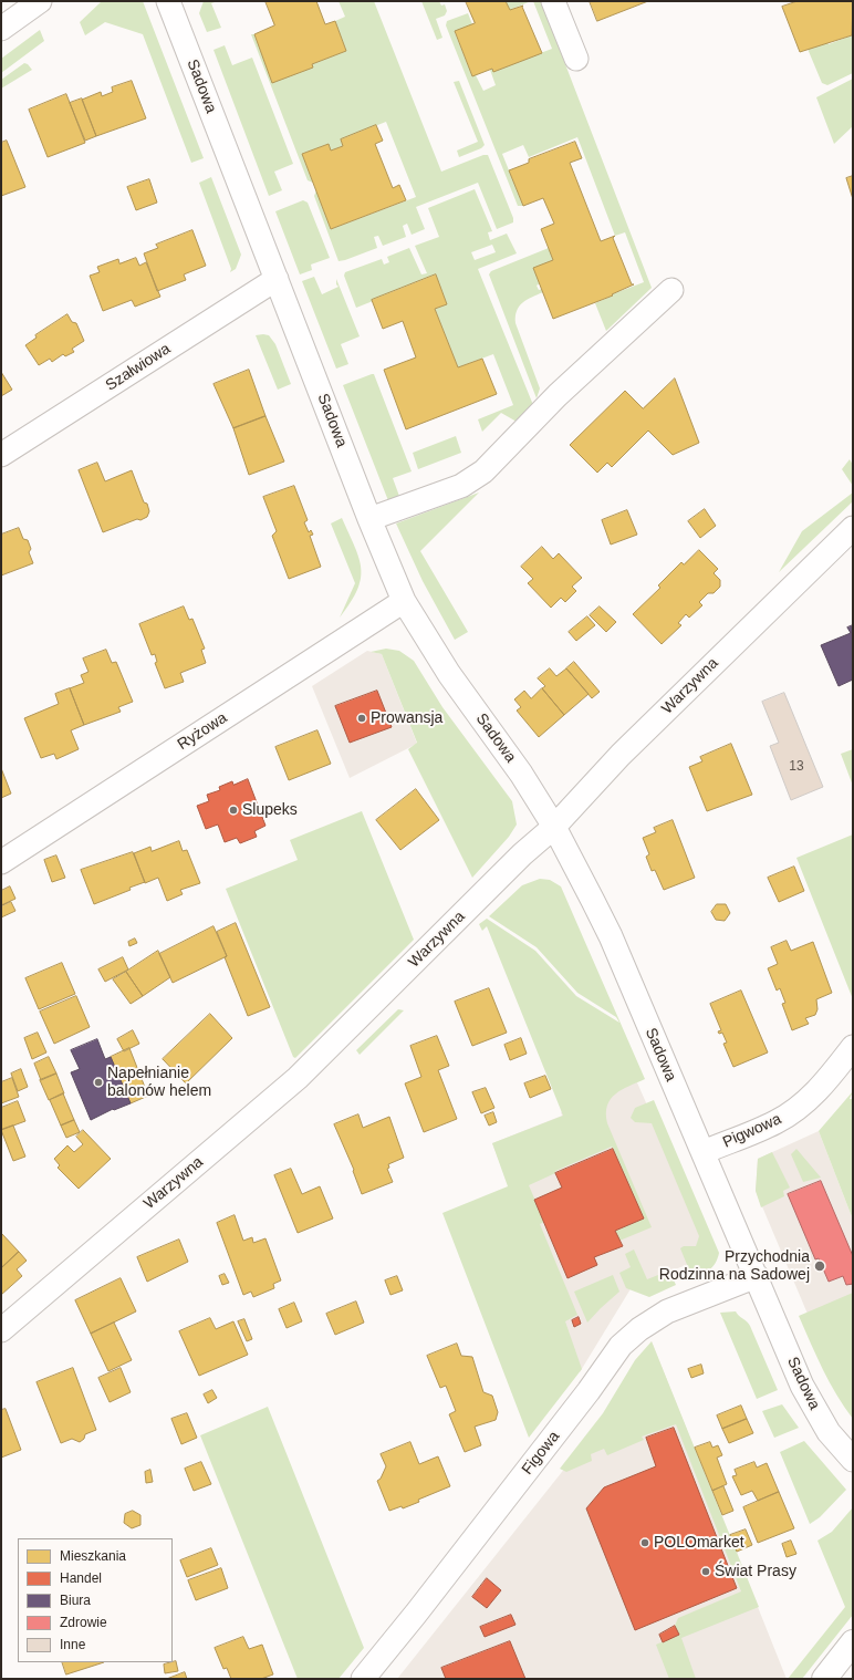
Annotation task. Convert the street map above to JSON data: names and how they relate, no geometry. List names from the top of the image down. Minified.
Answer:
{"streets":{"street":["Sadowa","Szałwiowa","Warzywna","Ryżowa","Pigwowa","Figowa"]},"crossings":[["Sadowa","Szałwiowa"],["Sadowa","Warzywna"],["Sadowa","Ryżowa"],["Sadowa","Pigwowa"],["Sadowa","Figowa"]],"places":["Prowansja","Slupeks","Napełnianie balonów helem","Przychodnia Rodzinna na Sadowej","POLOmarket","Świat Prasy"],"house_numbers":["13"],"legend":["Mieszkania","Handel","Biura","Zdrowie","Inne"]}
